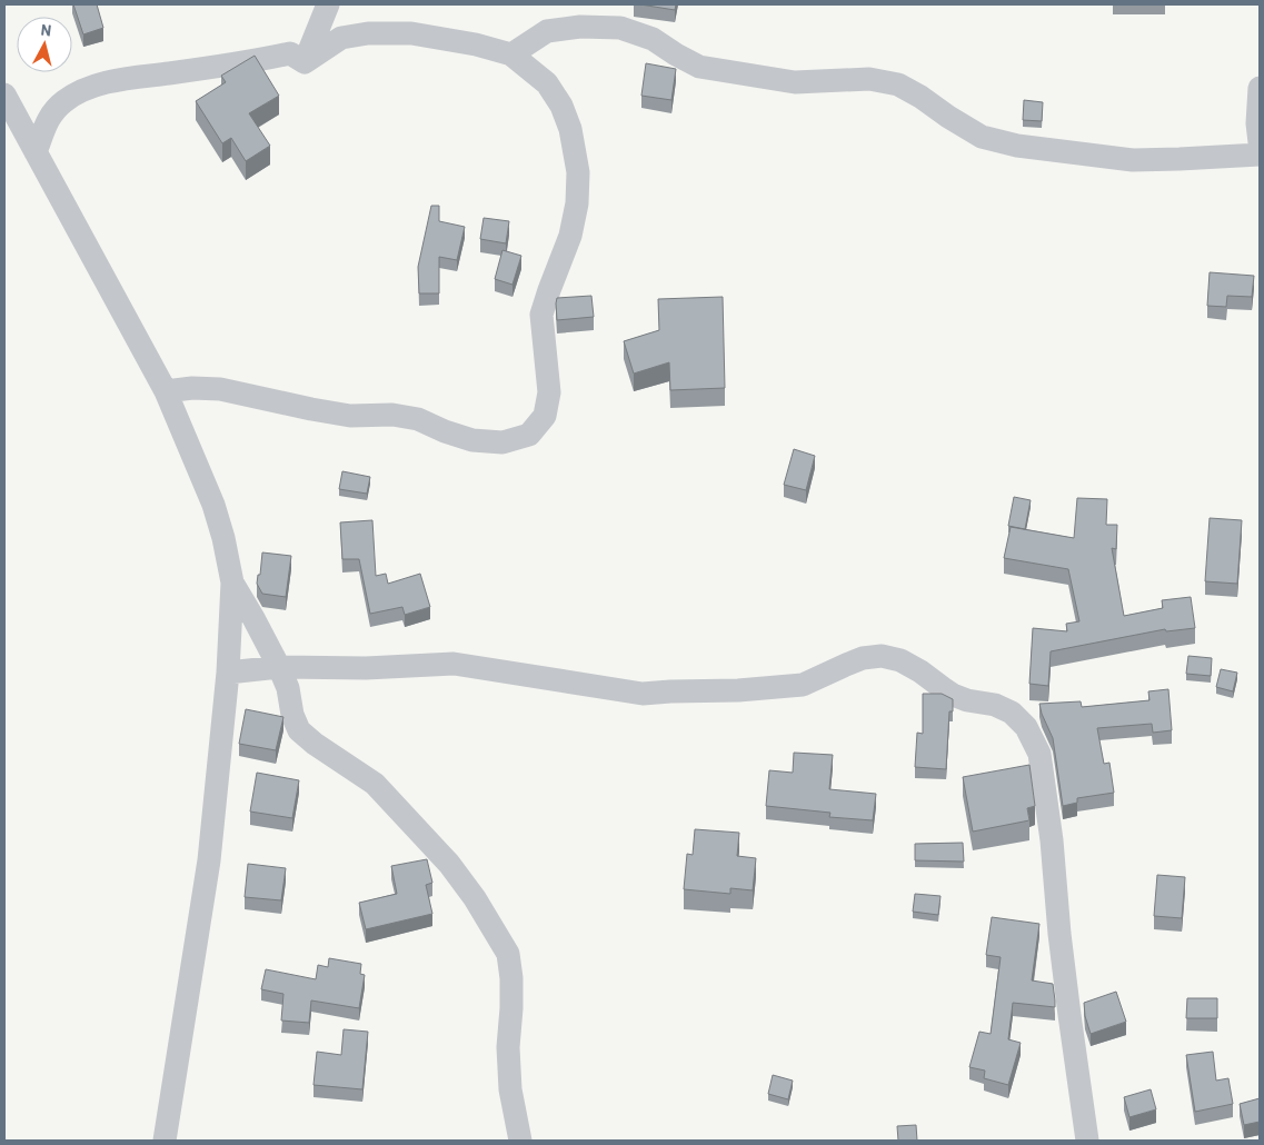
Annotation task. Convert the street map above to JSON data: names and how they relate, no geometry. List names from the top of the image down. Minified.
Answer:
{"north":"top"}
